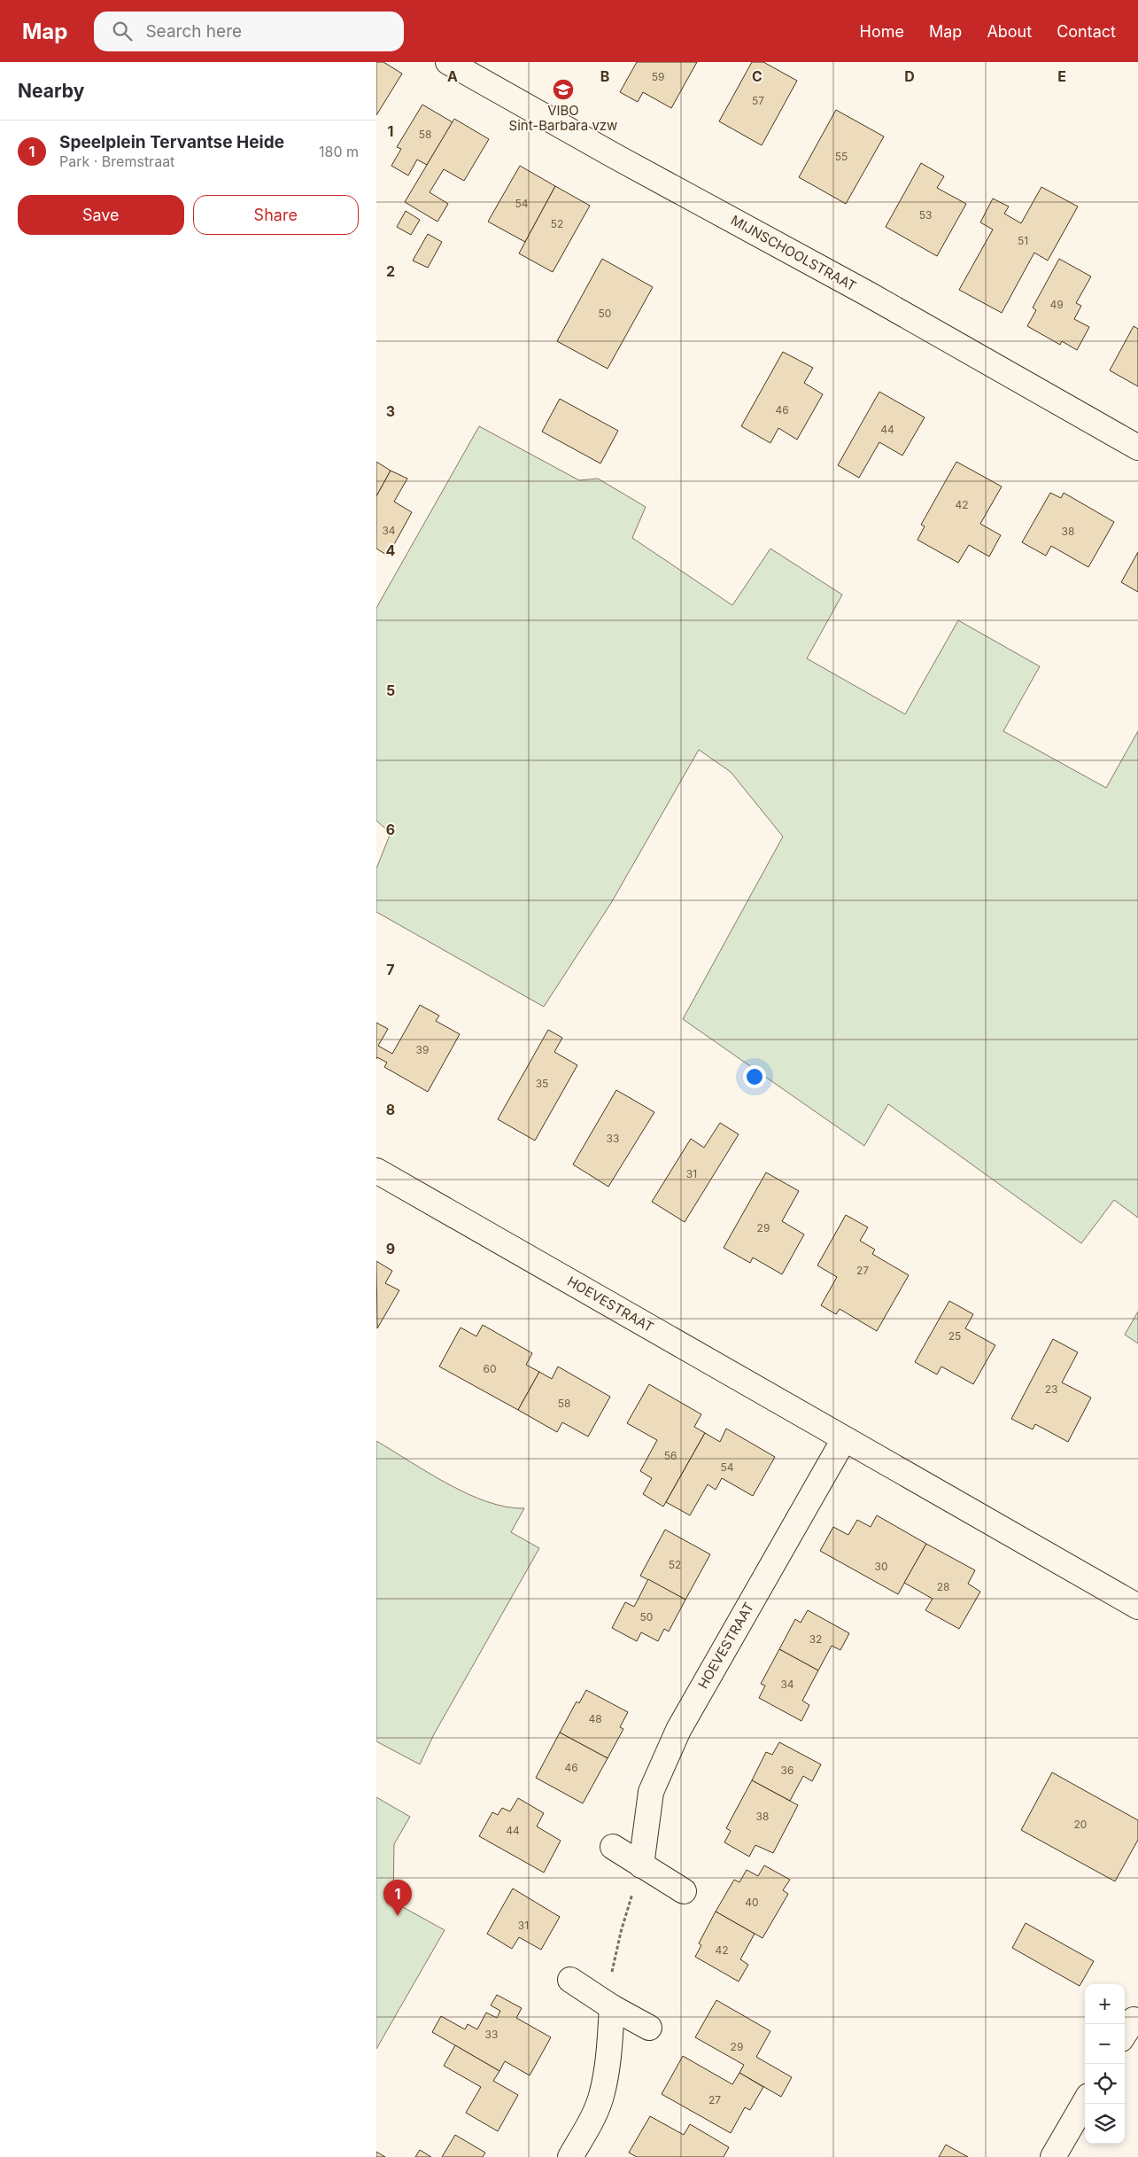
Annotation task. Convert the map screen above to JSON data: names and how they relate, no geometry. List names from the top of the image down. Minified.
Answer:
{"streets":{"street":["MIJNSCHOOLSTRAAT","HOEVESTRAAT"]},"places":{"school or university":["VIBO Sint-Barbara vzw"]},"house_numbers":["59","57","58","55","54","53","52","51","49","50","46","44","42","34","38","39","35","33","31","29","27","25","60","23","58","56","54","52","30","28","50","32","34","48","46","36","38","20","44","40","31","42","33","29","27"],"page":{"header":"Map","search":"Search here","nav":["Home","Map","About","Contact"],"heading":"Nearby","list":[{"mark":"1","name":"Speelplein Tervantse Heide","note":"Park · Bremstraat","value":"180 m"}],"buttons":["Save","Share"],"pins":"1","map_buttons":["+","−"]},"grid":{"columns":["A","B","C","D","E"],"rows":["1","2","3","4","5","6","7","8","9"]}}
